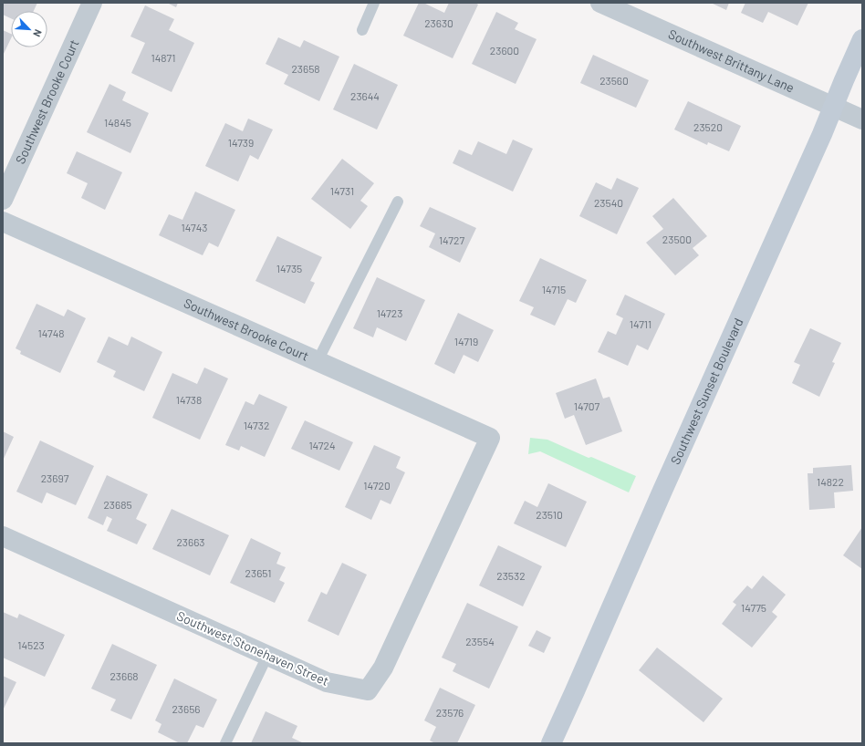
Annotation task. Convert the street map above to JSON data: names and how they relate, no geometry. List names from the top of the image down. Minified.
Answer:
{"streets":{"main road":["Southwest Sunset Boulevard"],"street":["Southwest Brittany Lane","Southwest Brooke Court","Southwest Stonehaven Street"]},"crossings":[["Southwest Brittany Lane","Southwest Sunset Boulevard"],["Southwest Brooke Court","Southwest Stonehaven Street"]],"house_numbers":["23630","23600","14871","23658","23560","23644","14845","23520","14739","14731","23540","14743","23500","14727","14735","14715","14723","14711","14748","14719","14738","14707","14732","14724","23697","14822","14720","23685","23510","23663","23651","23532","14775","23554","14523","23668","23656","23576"],"north":"bottom right"}
